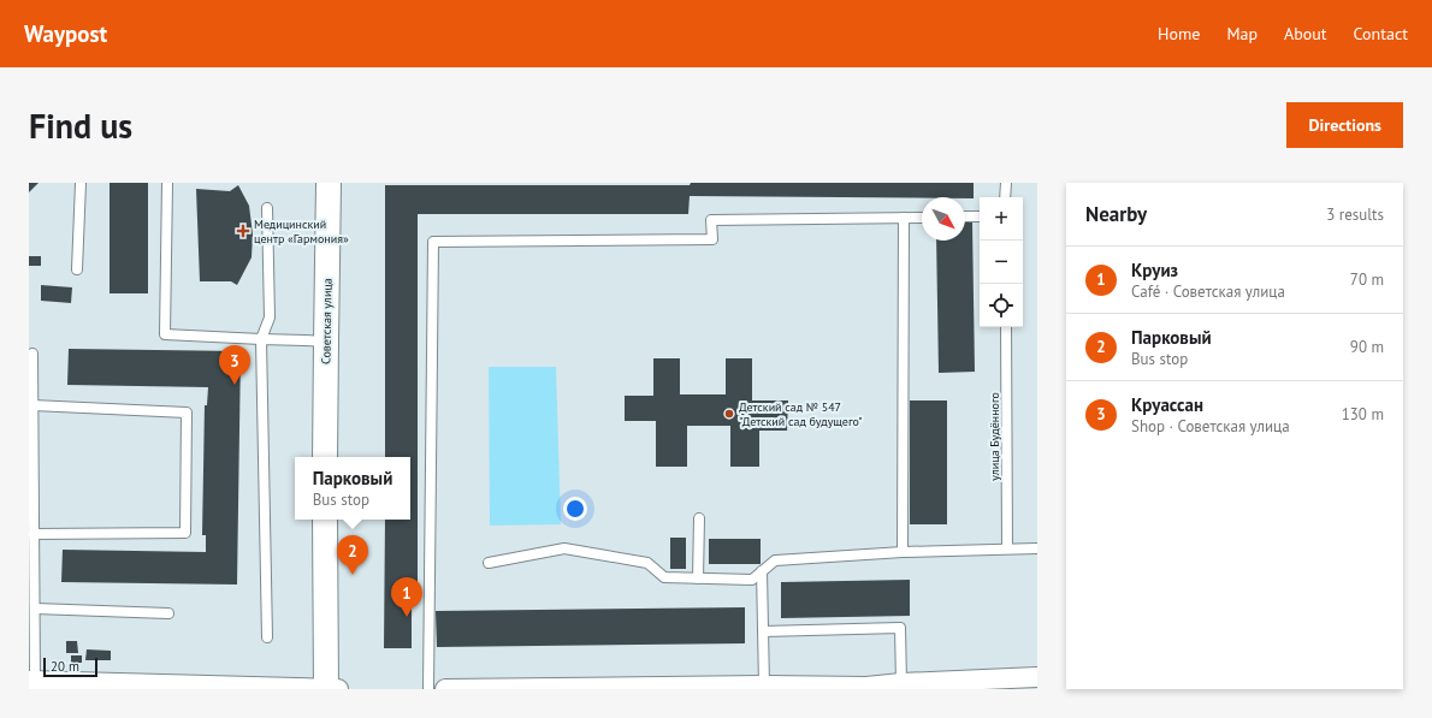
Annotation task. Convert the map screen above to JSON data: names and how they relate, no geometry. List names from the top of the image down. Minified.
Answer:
{"streets":{"street":["Советская улица"],"lane":["улица Будённого"]},"places":{"health":["Медицинский центр «Гармония»"],"other":["Детский сад № 547 \"Детский сад будущего\""]},"scale_bar":"20 m","north":"bottom right","page":{"header":"Waypost","nav":["Home","Map","About","Contact"],"buttons":"Directions","title":"Find us","heading":["Nearby","3 results"],"map_buttons":["+","−"],"list":[{"mark":"1","name":"Круиз","note":"Café · Советская улица","value":"70 m"},{"mark":"2","name":"Парковый","note":"Bus stop","value":"90 m"},{"mark":"3","name":"Круассан","note":"Shop · Советская улица","value":"130 m"}],"pins":["3","2","1"],"popup":["Парковый","Bus stop"],"scale":"20 m"}}
